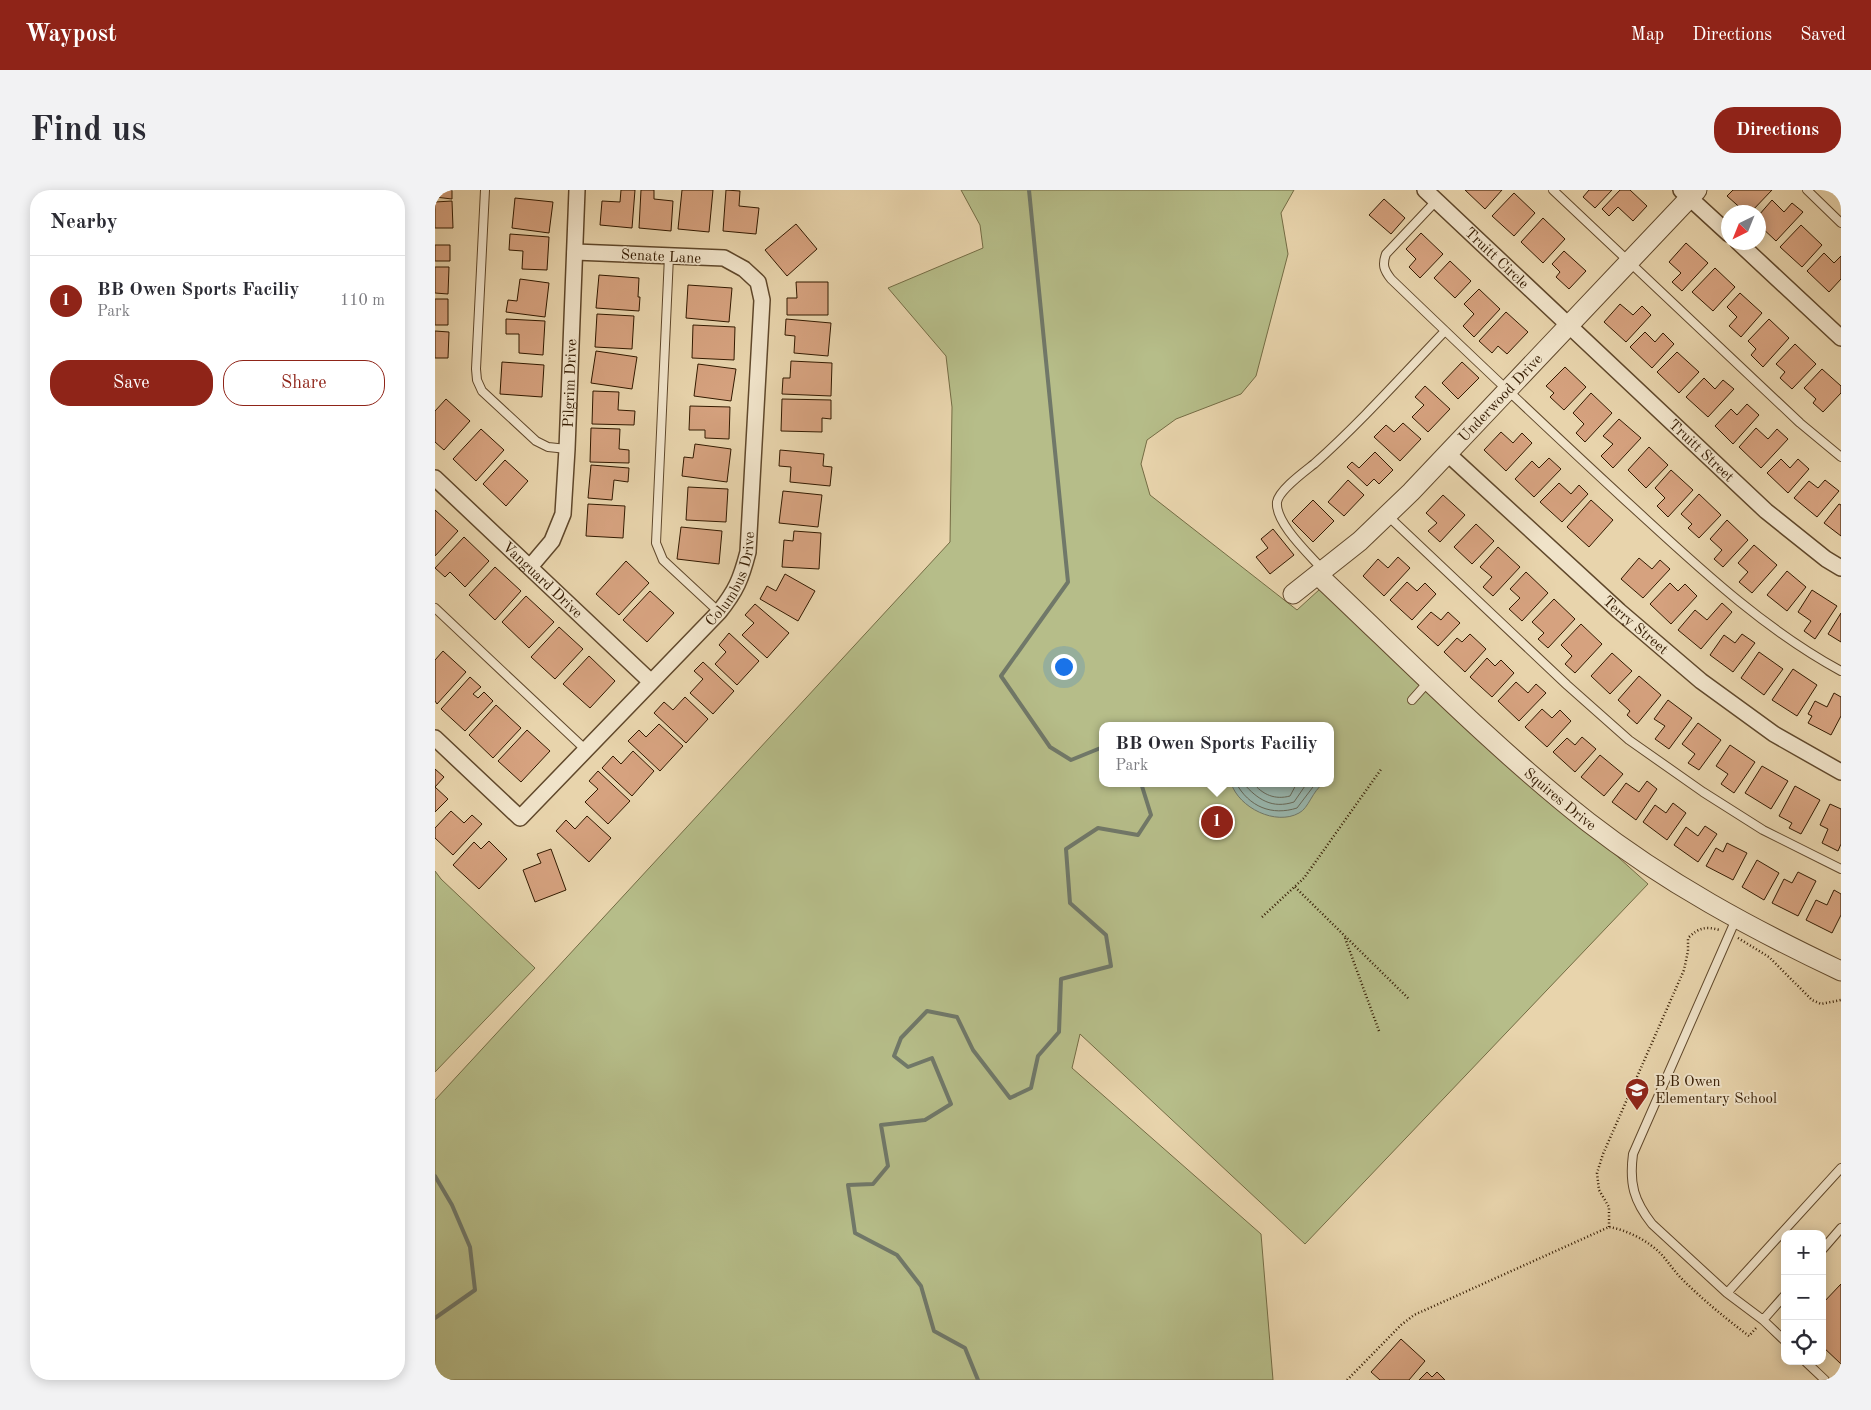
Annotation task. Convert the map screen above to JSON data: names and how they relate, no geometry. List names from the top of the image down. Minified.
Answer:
{"streets":{"street":["Senate Lane","Truitt Circle","Pilgrim Drive","Underwood Drive","Truitt Street","Columbus Drive","Vanguard Drive","Terry Street","Squires Drive"]},"crossings":[["Senate Lane","Pilgrim Drive"],["Senate Lane","Columbus Drive"],["Truitt Circle","Underwood Drive"],["Truitt Circle","Truitt Street"],["Pilgrim Drive","Vanguard Drive"],["Underwood Drive","Truitt Street"],["Underwood Drive","Terry Street"],["Underwood Drive","Squires Drive"],["Columbus Drive","Vanguard Drive"]],"places":{"school or university":["B B Owen Elementary School"]},"north":"bottom left","page":{"header":"Waypost","nav":["Map","Directions","Saved"],"buttons":["Directions",["Save","Share"]],"title":"Find us","heading":"Nearby","list":[{"mark":"1","name":"BB Owen Sports Faciliy","note":"Park","value":"110 m"}],"popup":["BB Owen Sports Faciliy","Park"],"pins":"1","map_buttons":["+","−"]}}
